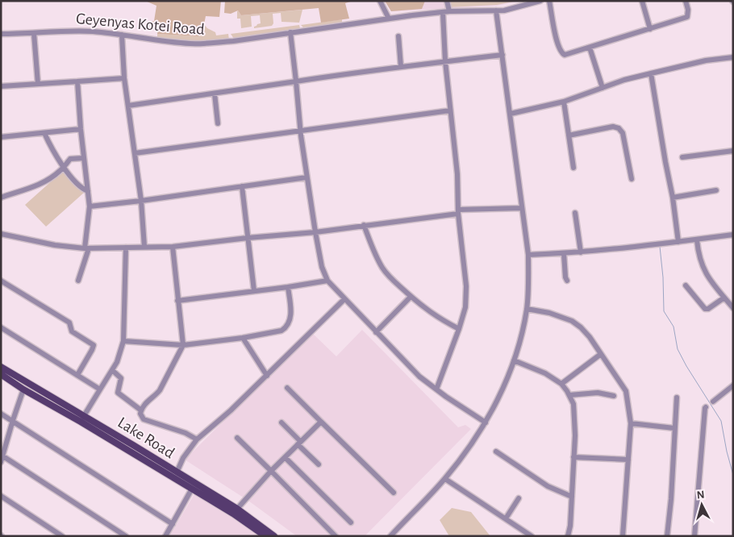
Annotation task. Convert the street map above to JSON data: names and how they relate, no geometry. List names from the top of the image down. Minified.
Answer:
{"streets":{"main road":["Lake Road"],"street":["Geyenyas Kotei Road"]},"north":"top"}
